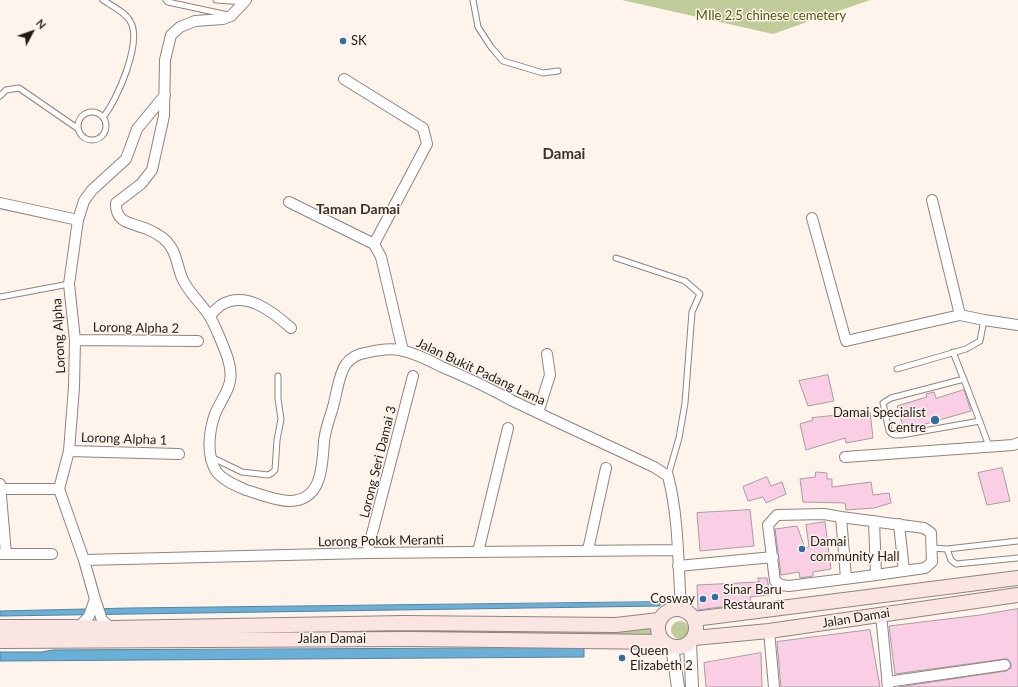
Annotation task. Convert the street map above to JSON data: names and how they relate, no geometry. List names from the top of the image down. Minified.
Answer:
{"streets":{"main road":["Jalan Damai"],"street":["Lorong Alpha 2","Lorong Alpha","Jalan Bukit Padang Lama","Lorong Alpha 1","Lorong Seri Damai 3","Lorong Pokok Meranti"]},"crossings":[["Lorong Alpha 2","Lorong Alpha"],["Lorong Alpha","Jalan Bukit Padang Lama"],["Lorong Alpha","Lorong Alpha 1"],["Lorong Seri Damai 3","Lorong Pokok Meranti"]],"districts":["Damai","Taman Damai"],"parks":["MIle 2.5 chinese cemetery"],"places":["SK","Damai Specialist Centre","Damai community Hall","Sinar Baru Restaurant","Cosway","Queen Elizabeth 2"],"north":"top right"}
